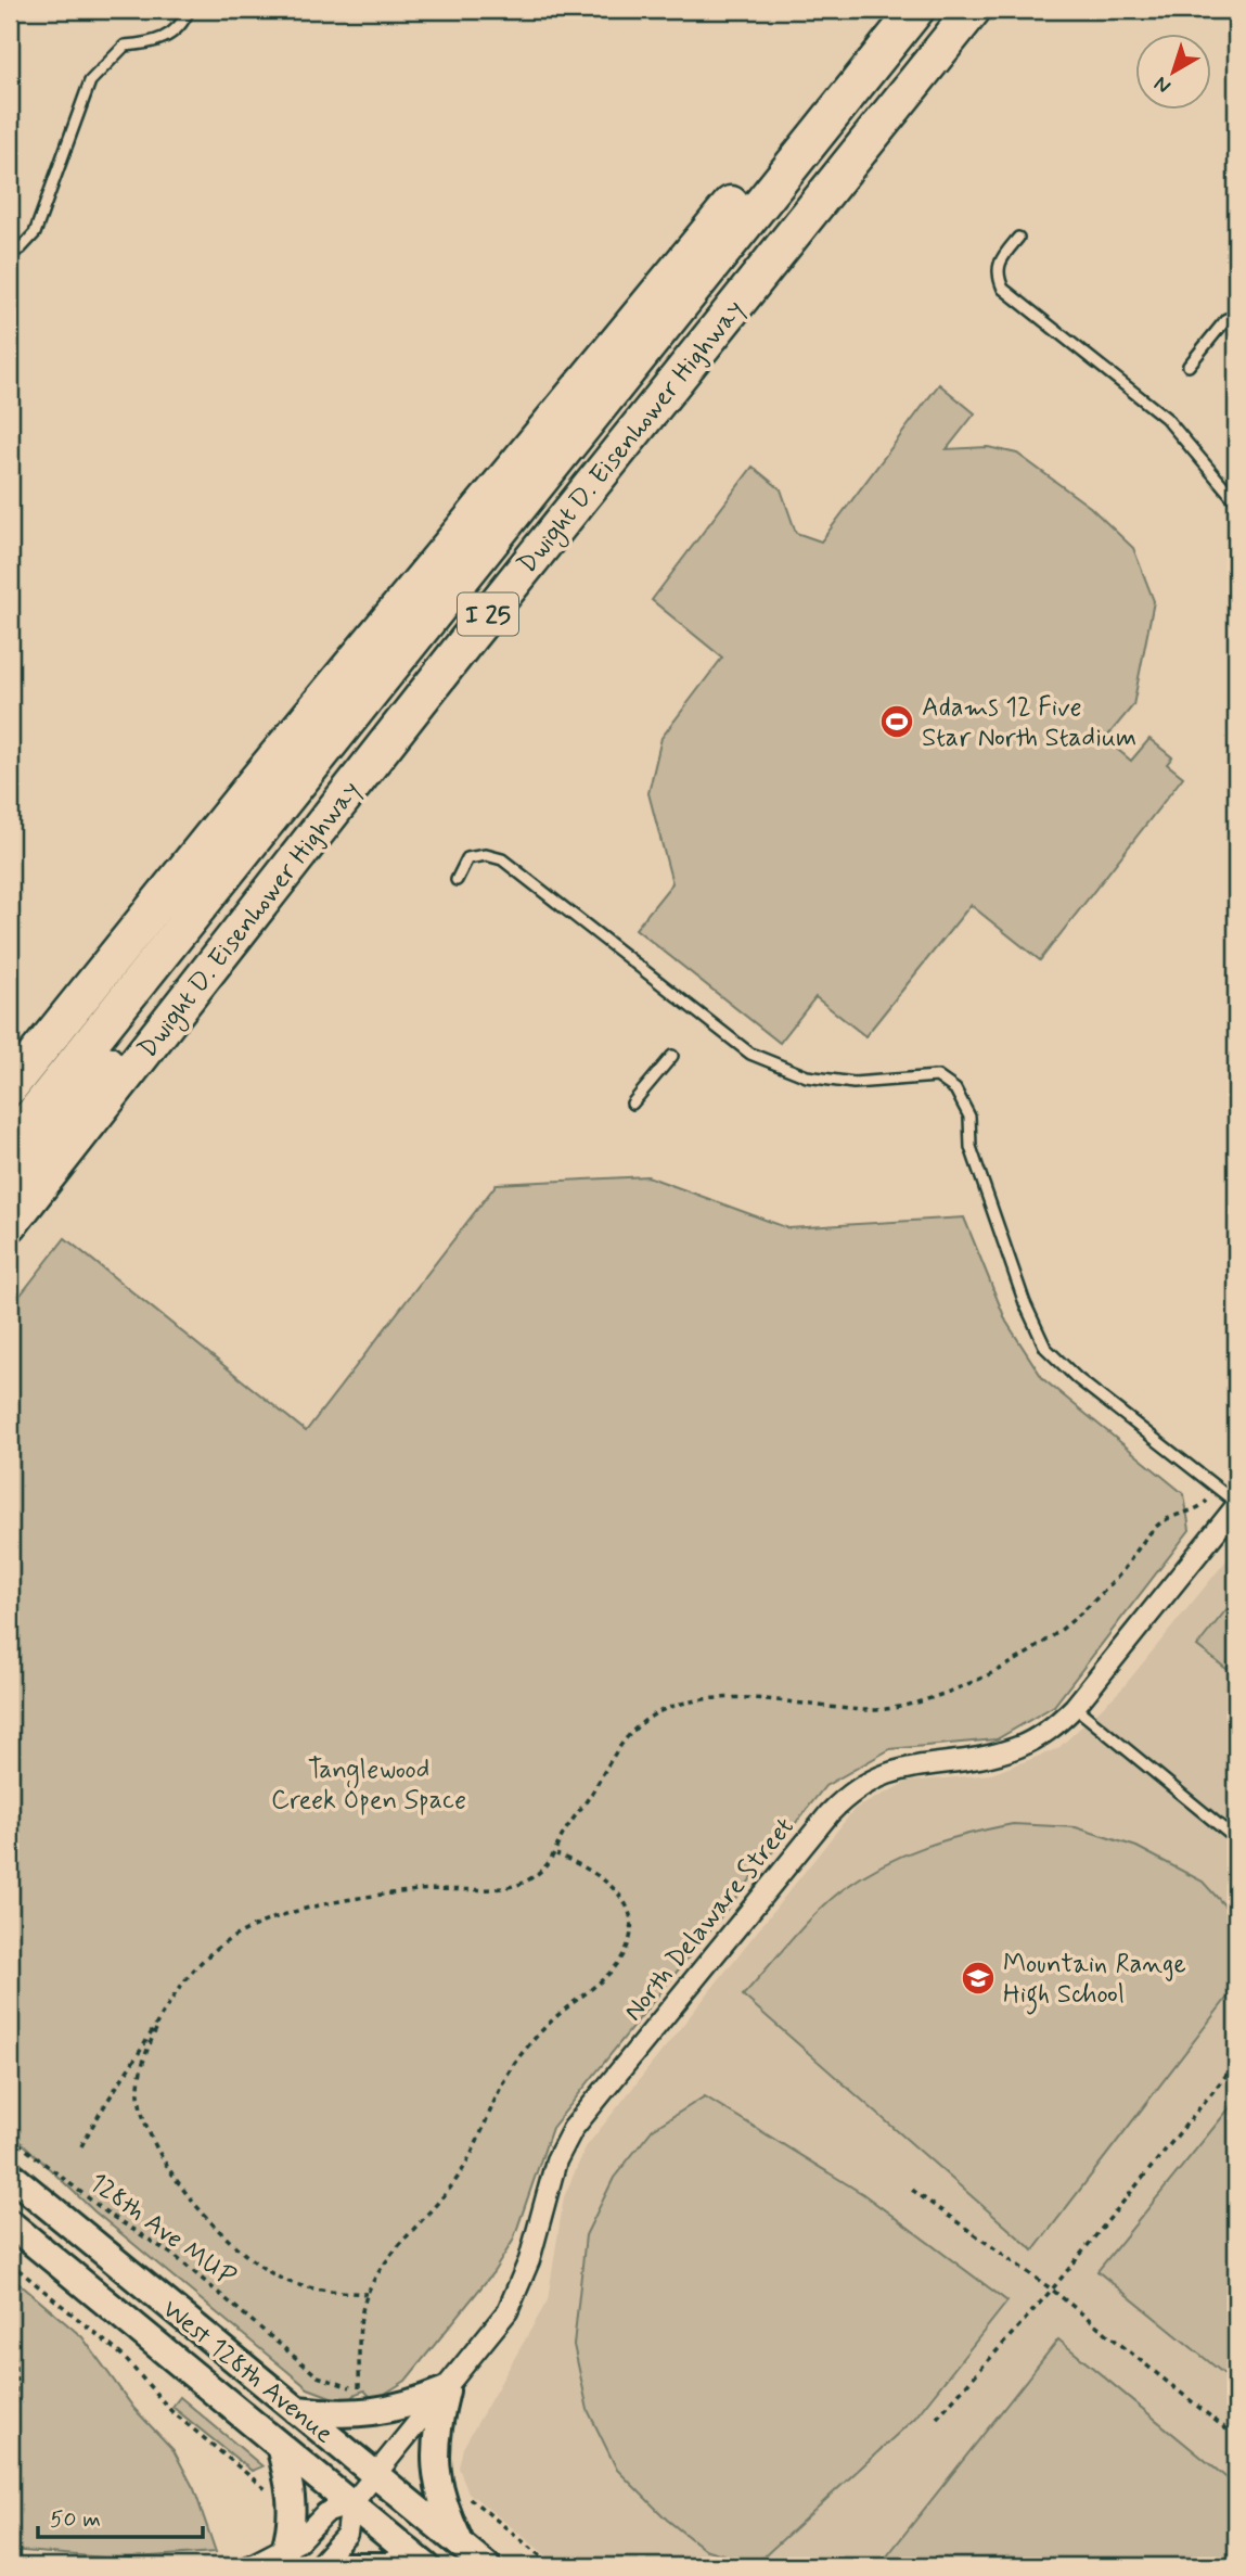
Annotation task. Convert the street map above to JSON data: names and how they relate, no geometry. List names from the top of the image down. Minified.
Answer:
{"streets":{"highway":["Dwight D. Eisenhower Highway","I 25"],"main road":["West 128th Avenue"],"street":["North Delaware Street"],"path":["128th Ave MUP"]},"crossings":[["North Delaware Street","West 128th Avenue"]],"parks":["Tanglewood Creek Open Space"],"places":{"sports":["Adams 12 Five Star North Stadium"],"school or university":["Mountain Range High School"]},"scale_bar":"50 m","north":"bottom left"}
